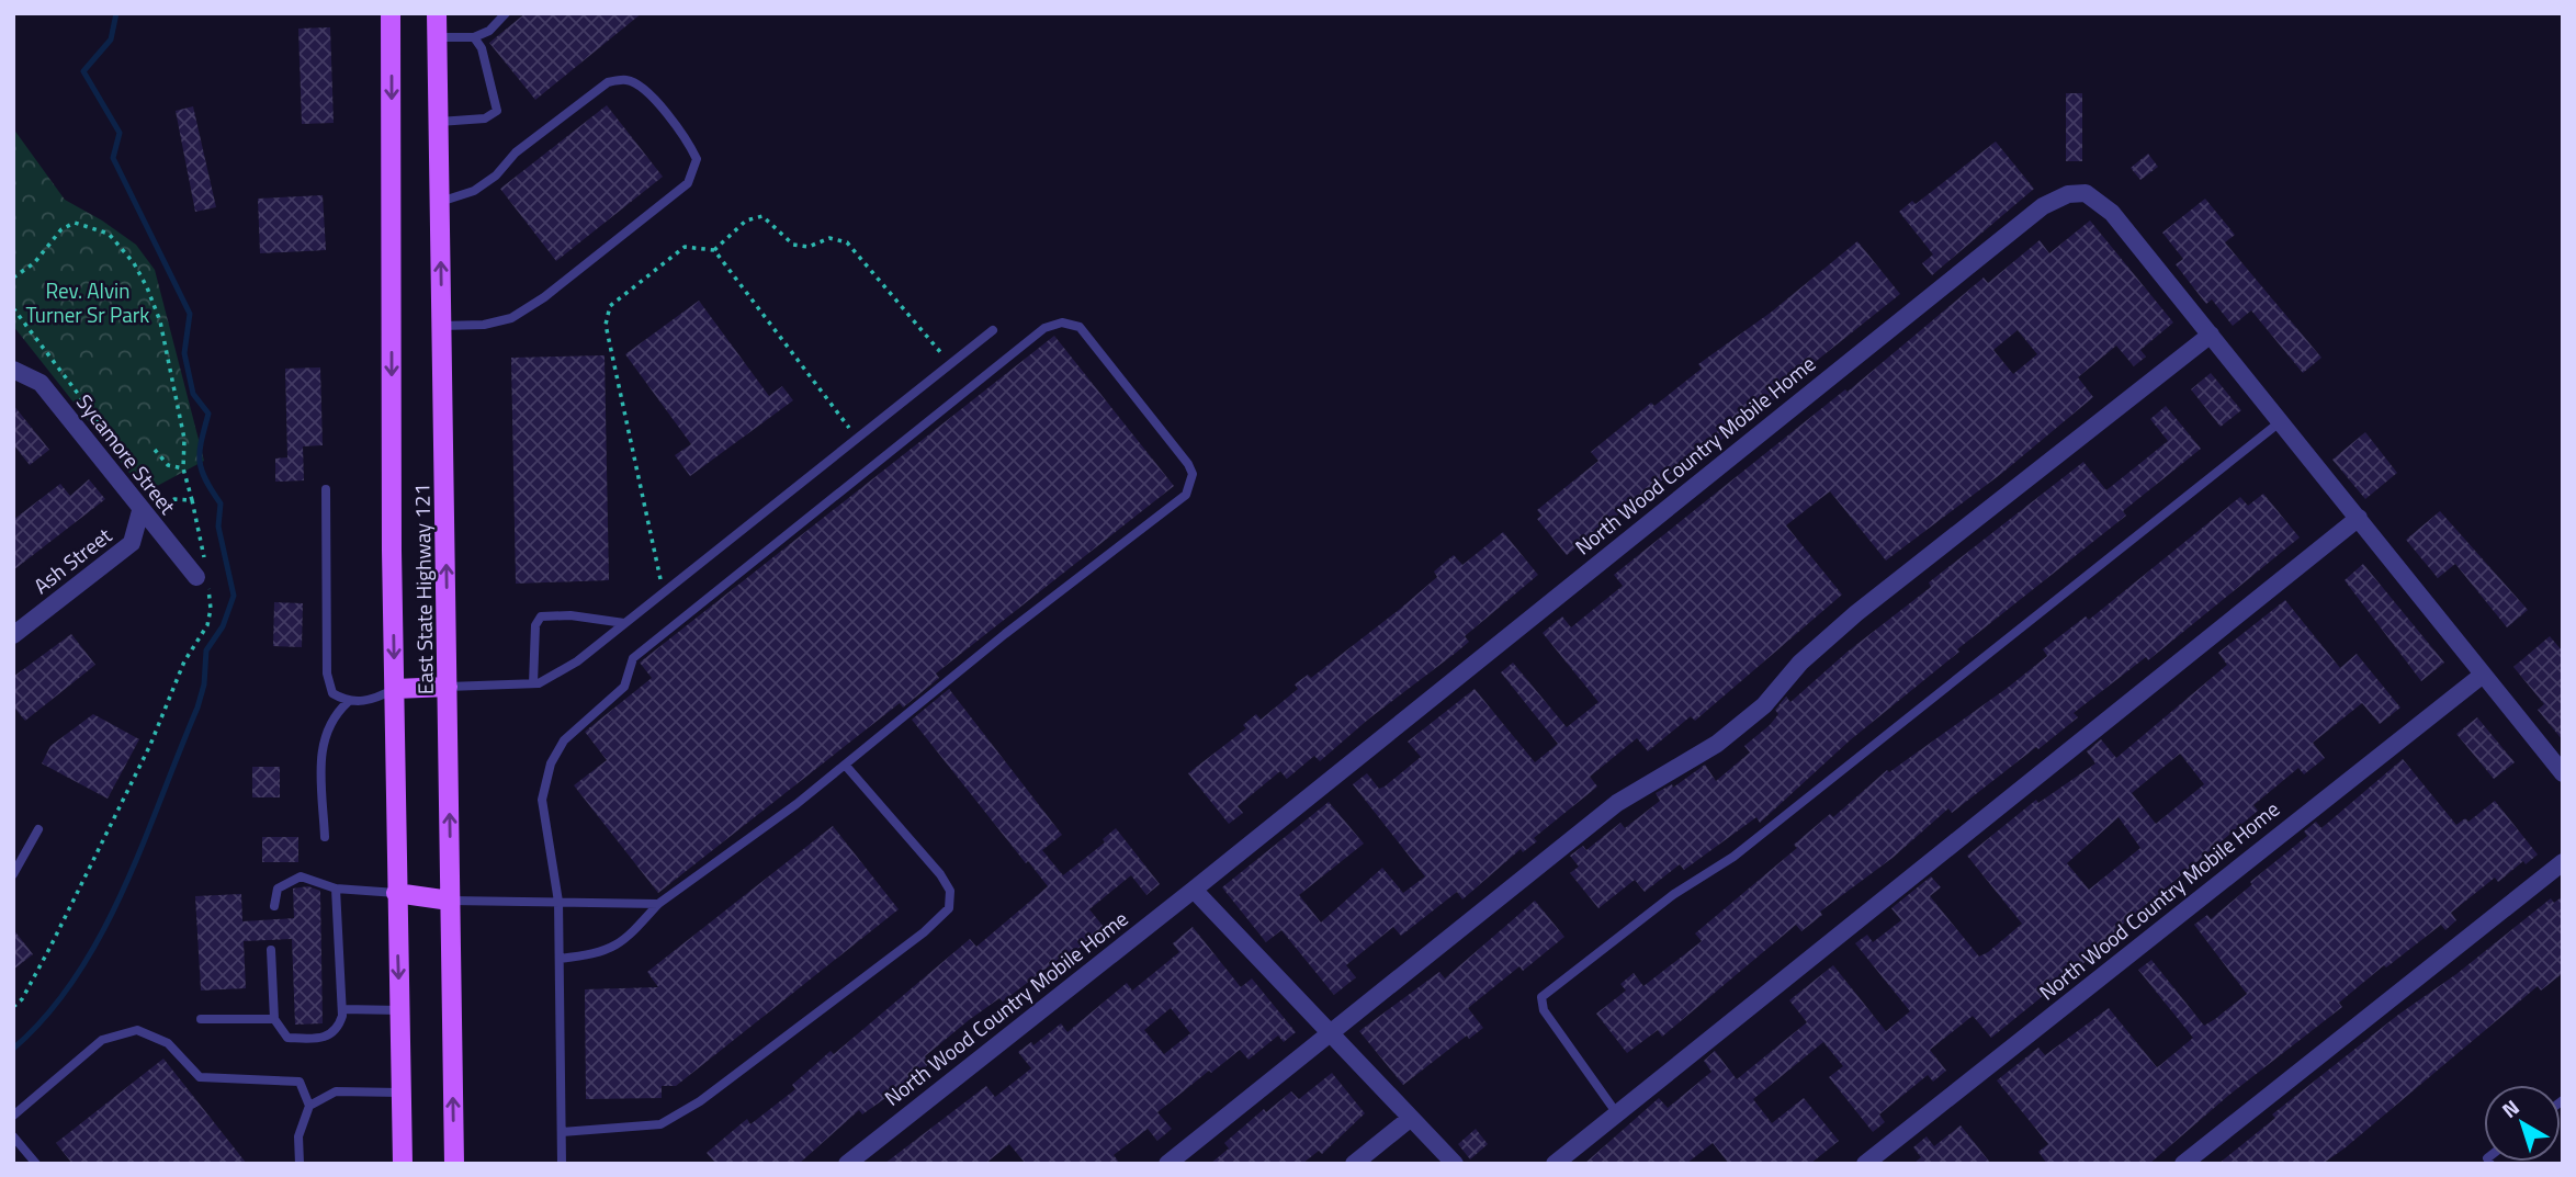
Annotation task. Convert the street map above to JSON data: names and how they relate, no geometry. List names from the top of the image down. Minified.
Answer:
{"streets":{"main road":["East State Highway 121"],"street":["Sycamore Street","North Wood Country Mobile Home","Ash Street"]},"crossings":[["Sycamore Street","Ash Street"]],"parks":["Rev. Alvin Turner Sr Park"],"north":"top left"}
